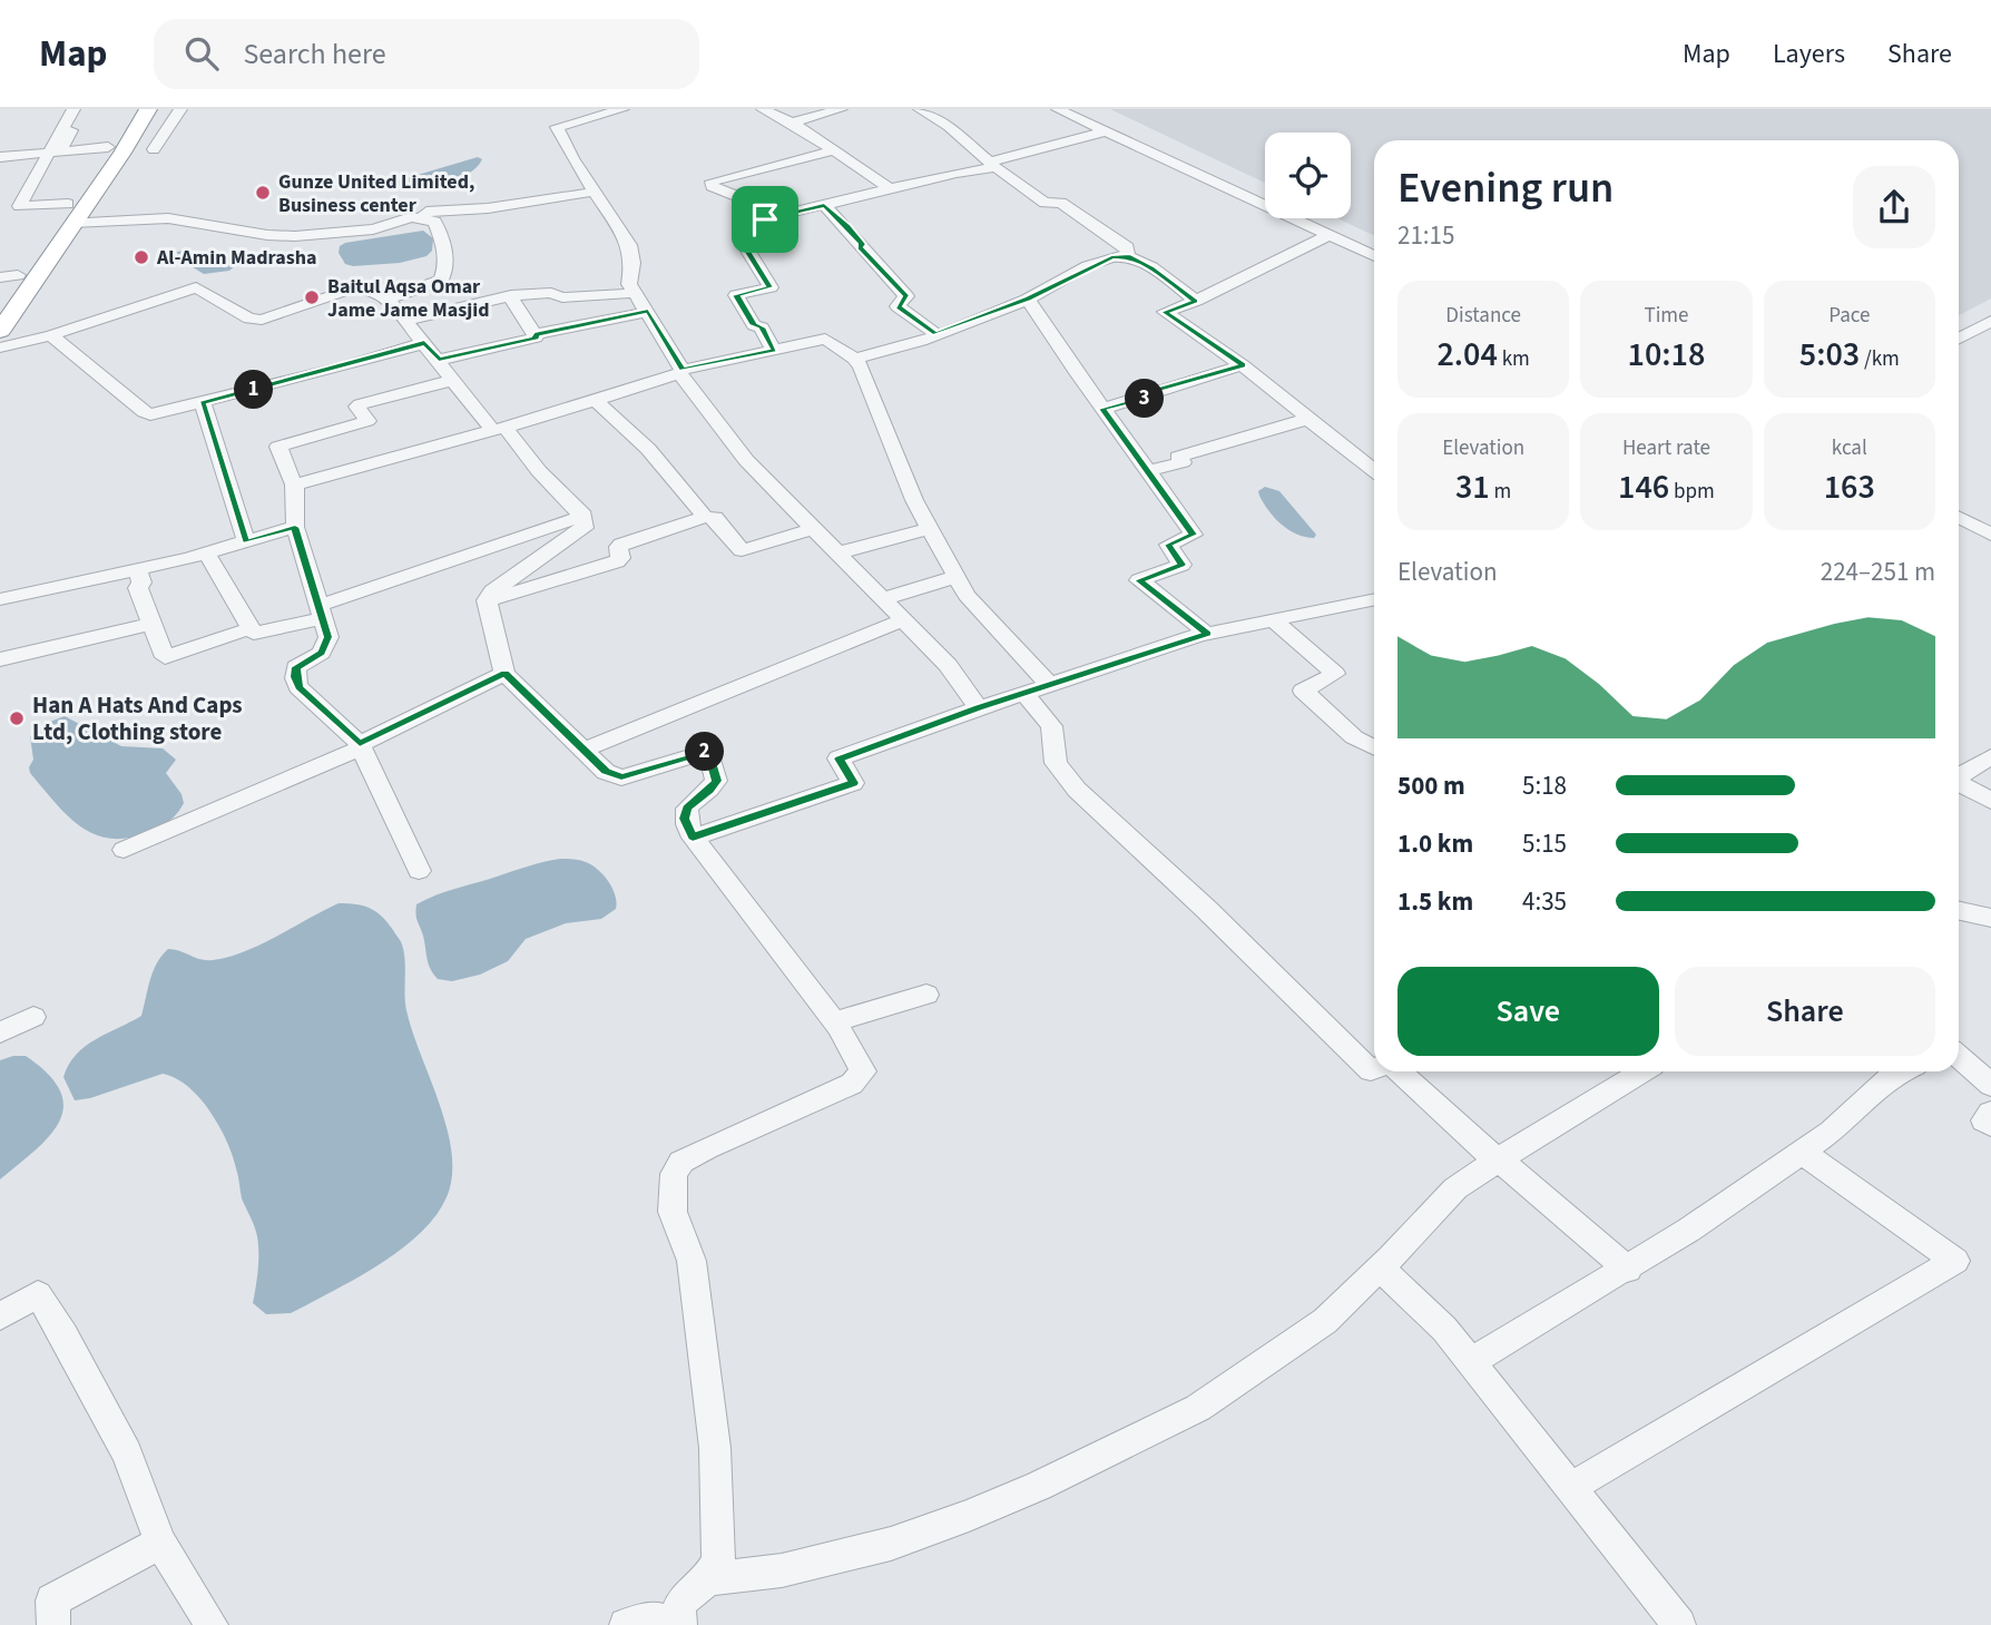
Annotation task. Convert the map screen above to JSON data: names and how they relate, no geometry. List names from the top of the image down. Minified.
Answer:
{"places":["Gunze United Limited, Business center","Al-Amin Madrasha","Baitul Aqsa Omar Jame Jame Masjid","Han A Hats And Caps Ltd, Clothing store"],"page":{"header":"Map","search":"Search here","nav":["Map","Layers","Share"],"heading":["Evening run","21:15"],"stats":[["Distance","2.04 km"],["Time","10:18"],["Pace","5:03 /km"],["Elevation","31 m"],["Heart rate","146 bpm"],["kcal","163"]],"pins":["1","3","2"],"chart":["Elevation","224–251 m"],"list":[{"name":"500 m","note":"5:18"},{"name":"1.0 km","note":"5:15"},{"name":"1.5 km","note":"4:35"}],"buttons":["Save","Share"]}}
